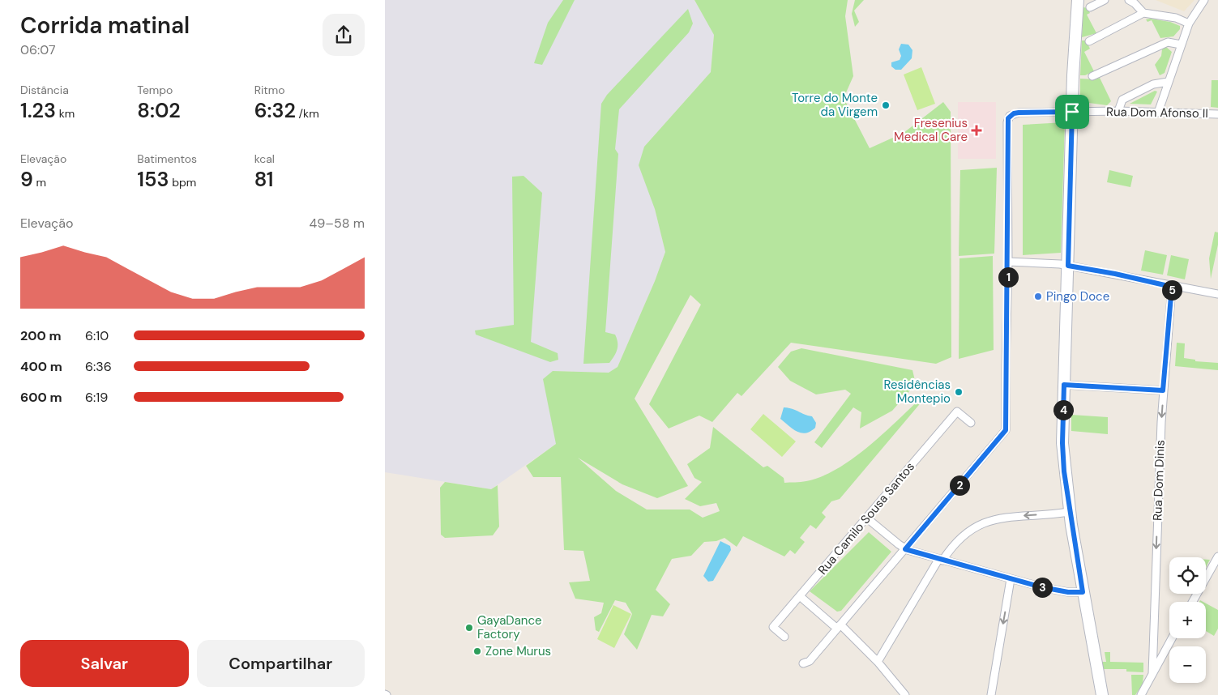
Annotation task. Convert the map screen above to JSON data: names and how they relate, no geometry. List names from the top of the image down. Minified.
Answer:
{"streets":{"street":["Rua Dom Afonso II","Rua Dom Dinis","Rua Camilo Sousa Santos"]},"one_way":["Rua Dom Dinis"],"places":{"other":["Torre do Monte da Virgem","Pingo Doce","Residências Montepio","GayaDance Factory","Zone Murus"],"health":["Fresenius Medical Care"]},"page":{"heading":["Corrida matinal","06:07"],"stats":[["Distância","1.23 km"],["Tempo","8:02"],["Ritmo","6:32 /km"],["Elevação","9 m"],["Batimentos","153 bpm"],["kcal","81"]],"chart":["Elevação","49–58 m"],"pins":["1","5","4","2","3"],"list":[{"name":"200 m","note":"6:10"},{"name":"400 m","note":"6:36"},{"name":"600 m","note":"6:19"}],"map_buttons":["+","−"],"buttons":["Salvar","Compartilhar"]}}
